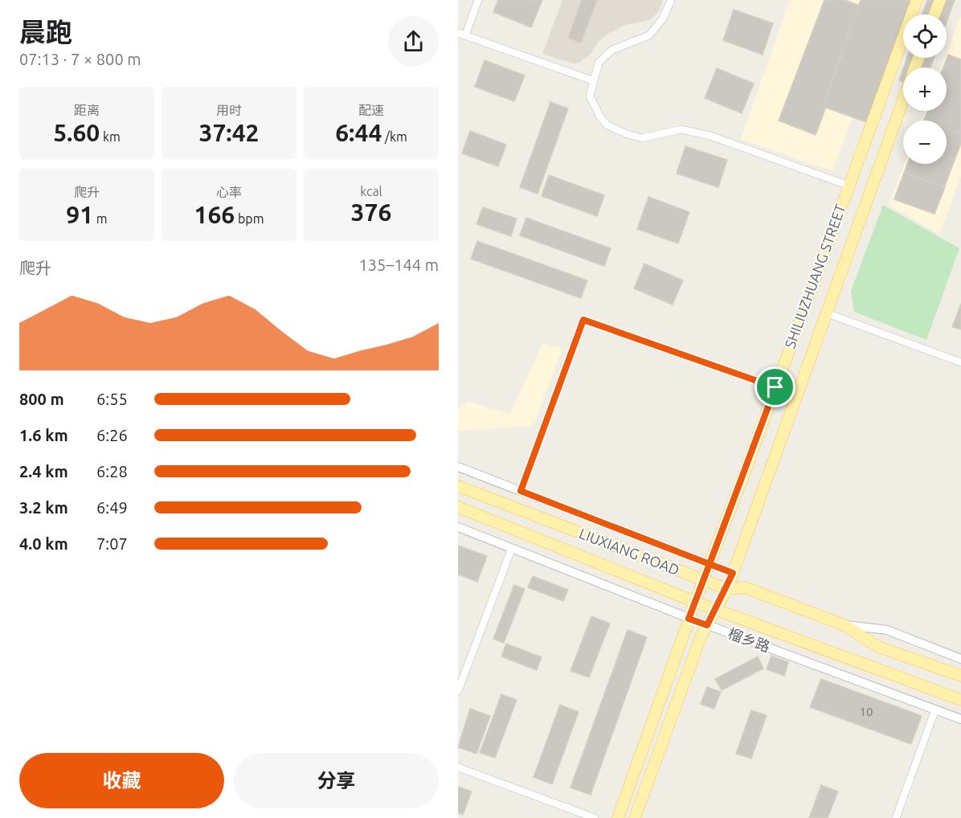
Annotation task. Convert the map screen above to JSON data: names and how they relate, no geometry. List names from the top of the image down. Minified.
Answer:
{"streets":{"main road":["SHILIUZHUANG STREET","LIUXIANG ROAD"],"street":["榴乡路"]},"crossings":[["SHILIUZHUANG STREET","LIUXIANG ROAD"],["SHILIUZHUANG STREET","榴乡路"]],"house_numbers":["10"],"page":{"heading":["晨跑","07:13 · 7 × 800 m"],"map_buttons":["+","−"],"stats":[["距离","5.60 km"],["用时","37:42"],["配速","6:44 /km"],["爬升","91 m"],["心率","166 bpm"],["kcal","376"]],"chart":["爬升","135–144 m"],"list":[{"name":"800 m","note":"6:55"},{"name":"1.6 km","note":"6:26"},{"name":"2.4 km","note":"6:28"},{"name":"3.2 km","note":"6:49"},{"name":"4.0 km","note":"7:07"}],"buttons":["收藏","分享"]}}
